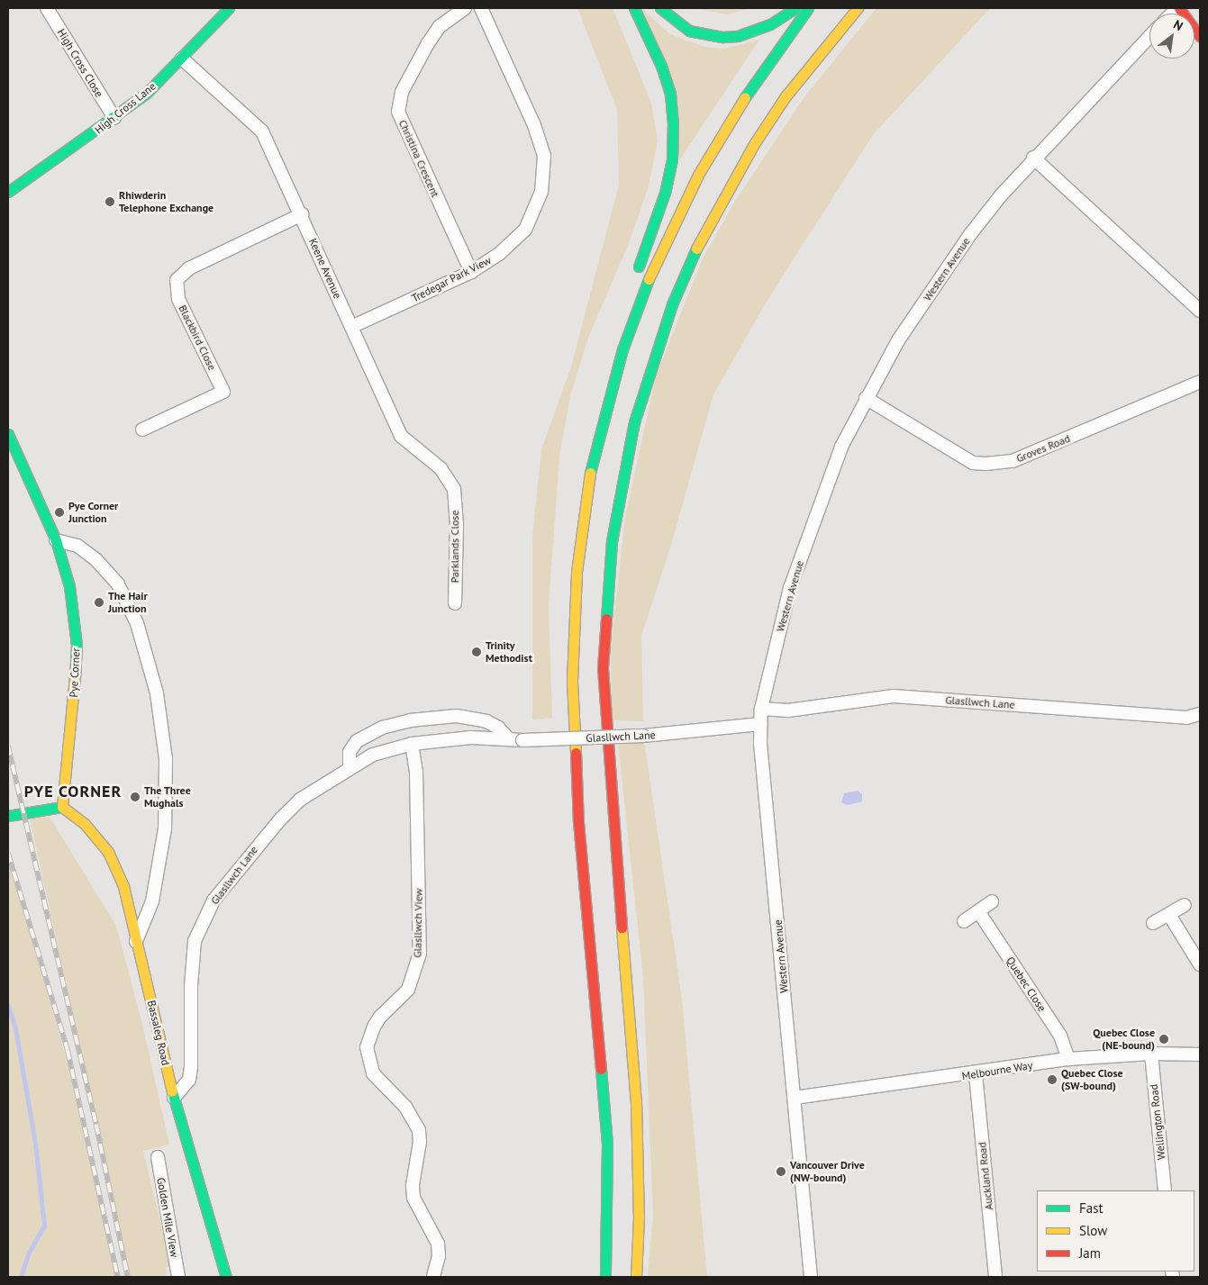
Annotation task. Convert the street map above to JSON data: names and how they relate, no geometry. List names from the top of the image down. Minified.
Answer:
{"streets":{"main road":["High Cross Lane","Pye Corner","Bassaleg Road"],"street":["High Cross Close","Christina Crescent","Keene Avenue","Western Avenue","Tredegar Park View","Blackbird Close","Groves Road","Parklands Close","Glasllwch Lane","Glasllwch View","Quebec Close","Melbourne Way","Wellington Road","Auckland Road","Golden Mile View"]},"crossings":[["High Cross Close","High Cross Lane"],["High Cross Lane","Keene Avenue"],["Christina Crescent","Tredegar Park View"],["Keene Avenue","Tredegar Park View"],["Keene Avenue","Blackbird Close"],["Keene Avenue","Parklands Close"],["Western Avenue","Groves Road"],["Western Avenue","Glasllwch Lane"],["Western Avenue","Melbourne Way"],["Pye Corner","Bassaleg Road"],["Glasllwch Lane","Glasllwch View"],["Glasllwch Lane","Bassaleg Road"],["Quebec Close","Melbourne Way"],["Melbourne Way","Wellington Road"],["Melbourne Way","Auckland Road"]],"districts":["PYE CORNER"],"places":["Rhiwderin Telephone Exchange","Pye Corner Junction","The Hair Junction","Trinity Methodist","The Three Mughals","Quebec Close (NE-bound)","Quebec Close (SW-bound)","Vancouver Drive (NW-bound)"],"legend":["Fast","Slow","Jam"],"north":"top right"}
